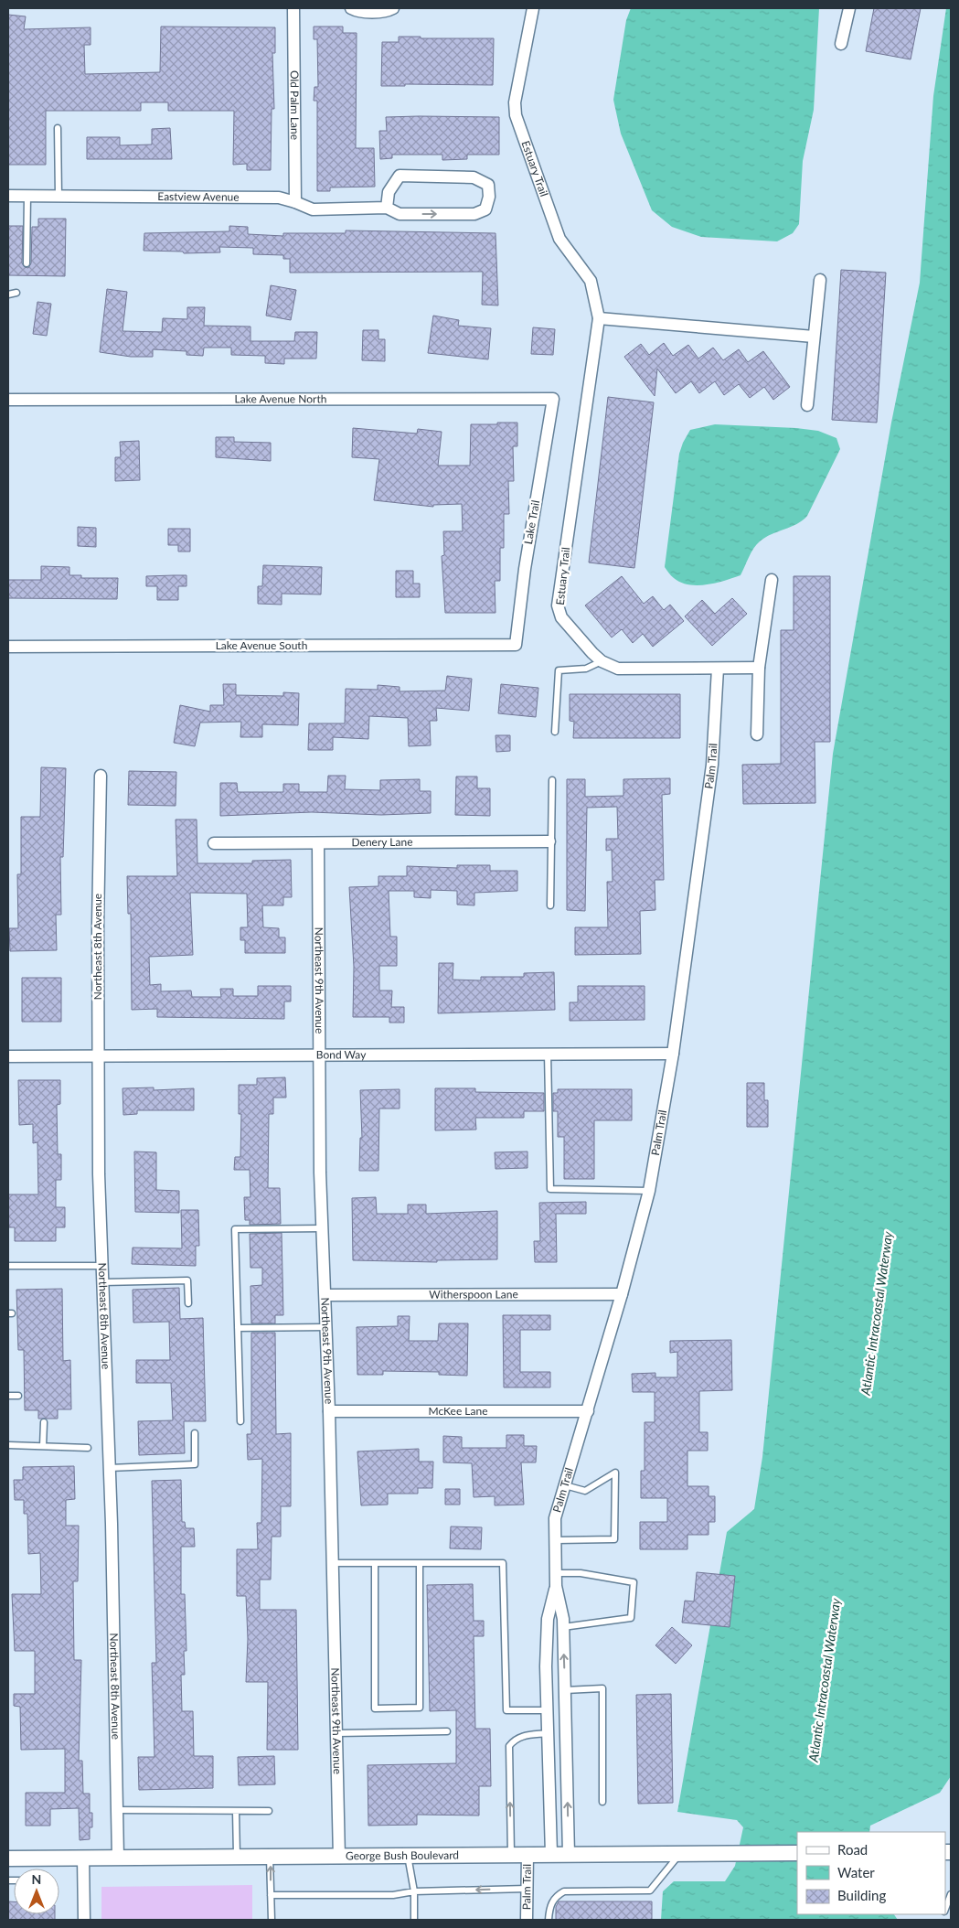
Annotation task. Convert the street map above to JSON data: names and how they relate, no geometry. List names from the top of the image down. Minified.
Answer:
{"streets":{"street":["Old Palm Lane","Estuary Trail","Eastview Avenue","Lake Avenue North","Lake Trail","Lake Avenue South","Palm Trail","Denery Lane","Northeast 8th Avenue","Northeast 9th Avenue","Bond Way","Witherspoon Lane","McKee Lane","George Bush Boulevard"]},"crossings":[["Old Palm Lane","Eastview Avenue"],["Estuary Trail","Palm Trail"],["Lake Avenue North","Lake Trail"],["Lake Trail","Lake Avenue South"],["Palm Trail","Bond Way"],["Palm Trail","Witherspoon Lane"],["Palm Trail","McKee Lane"],["Palm Trail","George Bush Boulevard"],["Denery Lane","Northeast 9th Avenue"],["Northeast 8th Avenue","Bond Way"],["Northeast 8th Avenue","George Bush Boulevard"],["Northeast 9th Avenue","Bond Way"],["Northeast 9th Avenue","Witherspoon Lane"],["Northeast 9th Avenue","McKee Lane"],["Northeast 9th Avenue","George Bush Boulevard"]],"water":["Atlantic Intracoastal Waterway"],"legend":["Road","Water","Building"],"north":"top"}
